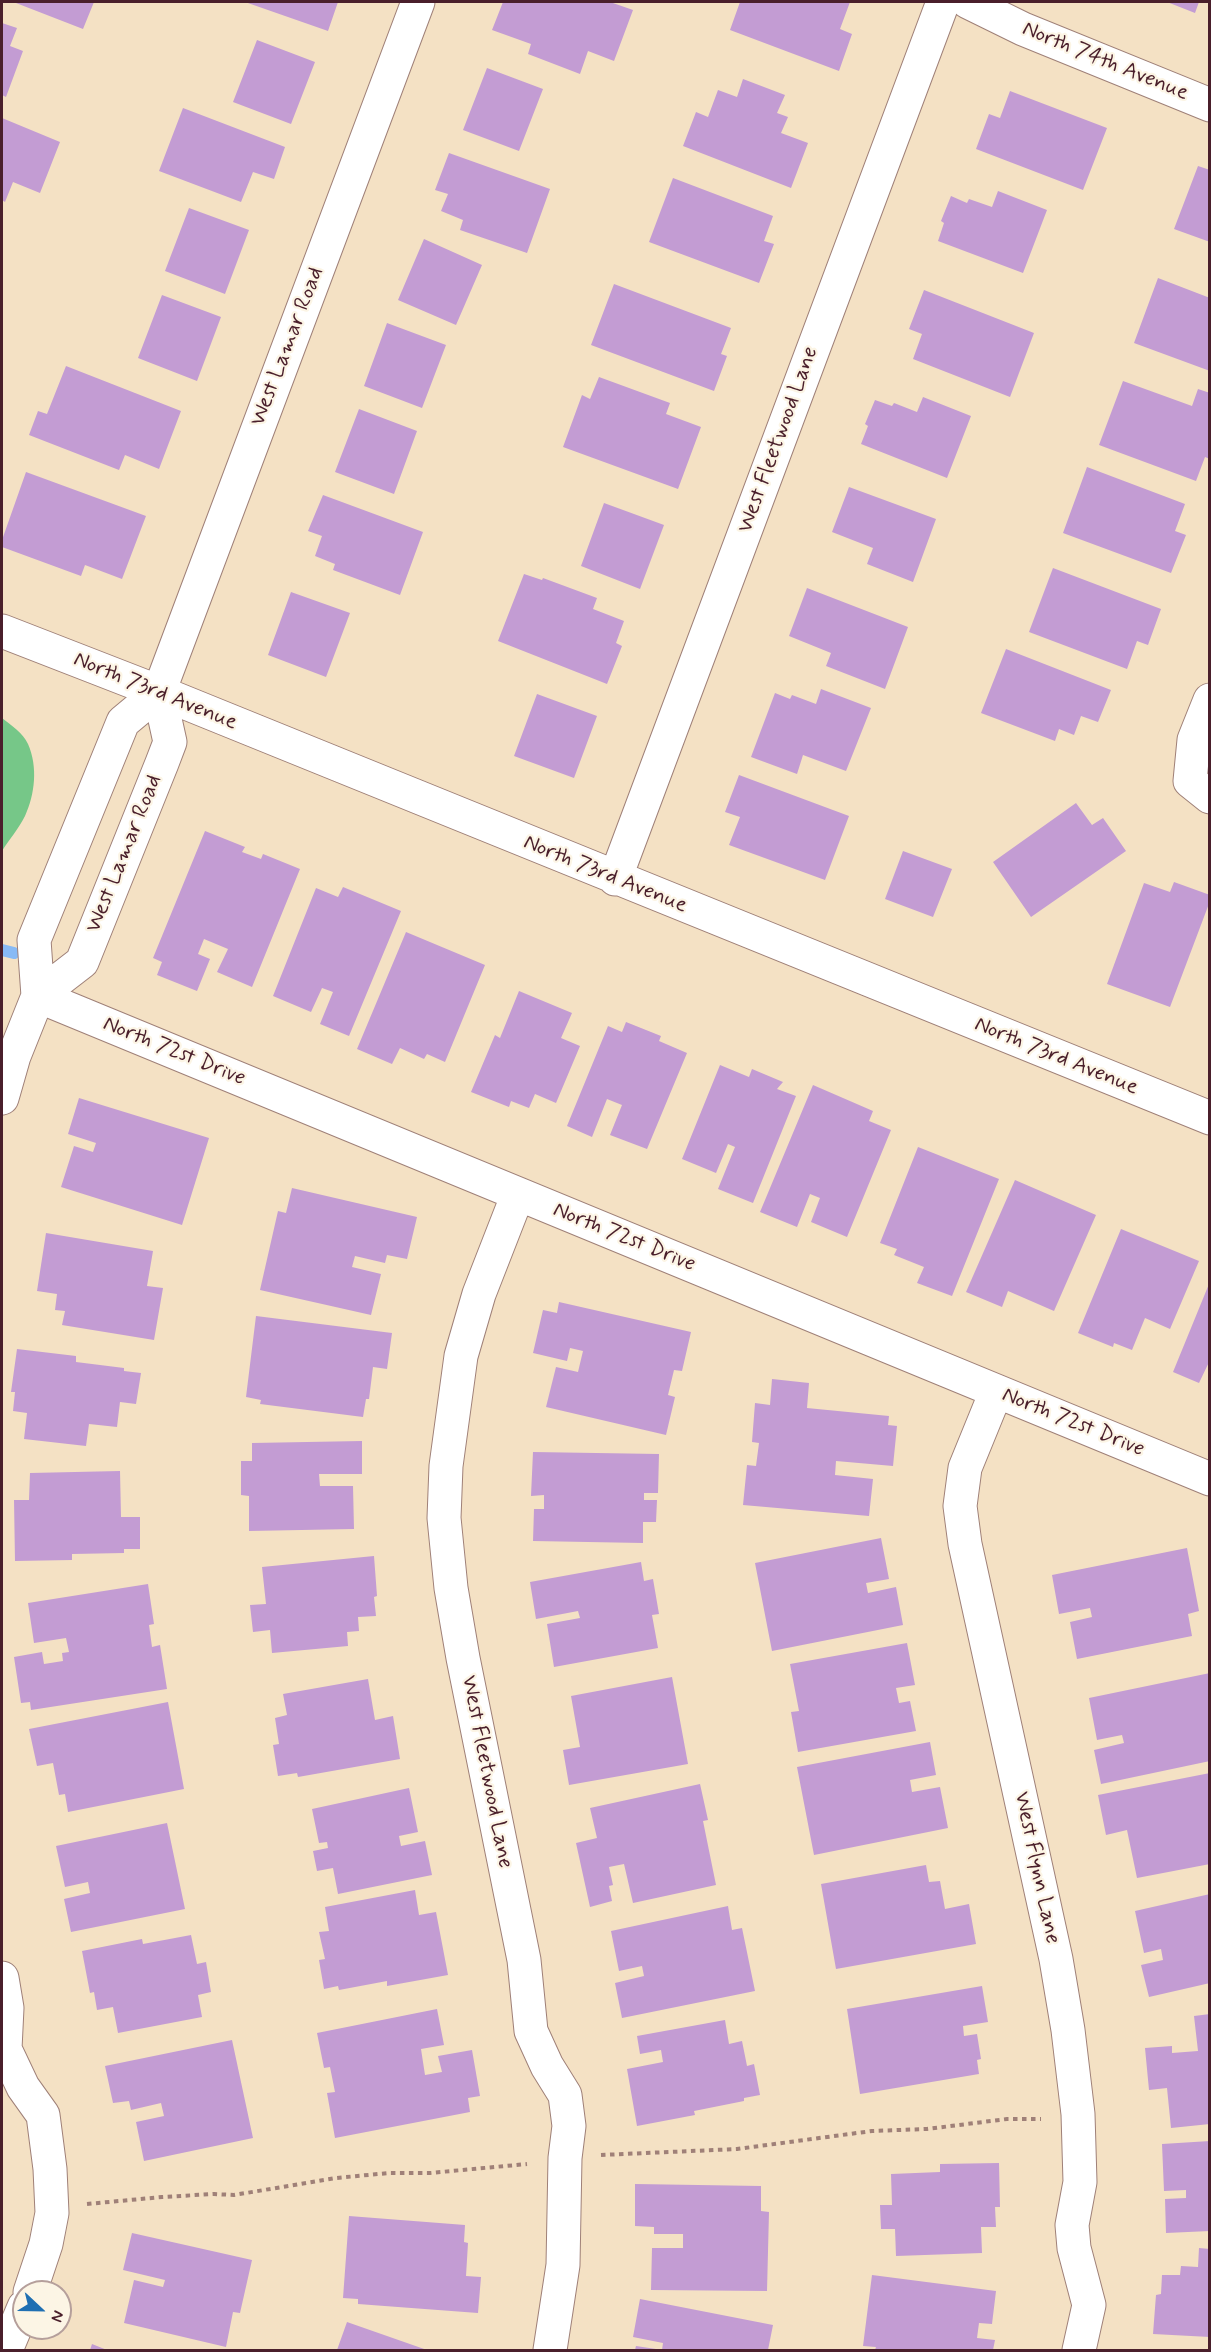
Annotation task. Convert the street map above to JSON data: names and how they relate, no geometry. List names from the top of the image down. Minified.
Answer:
{"streets":{"street":["North 74th Avenue","West Lamar Road","West Fleetwood Lane","North 73rd Avenue","North 72st Drive","West Flynn Lane"]},"crossings":[["West Lamar Road","North 73rd Avenue"],["West Lamar Road","North 72st Drive"],["West Fleetwood Lane","North 73rd Avenue"],["West Fleetwood Lane","North 72st Drive"],["North 72st Drive","West Flynn Lane"]],"north":"right"}
